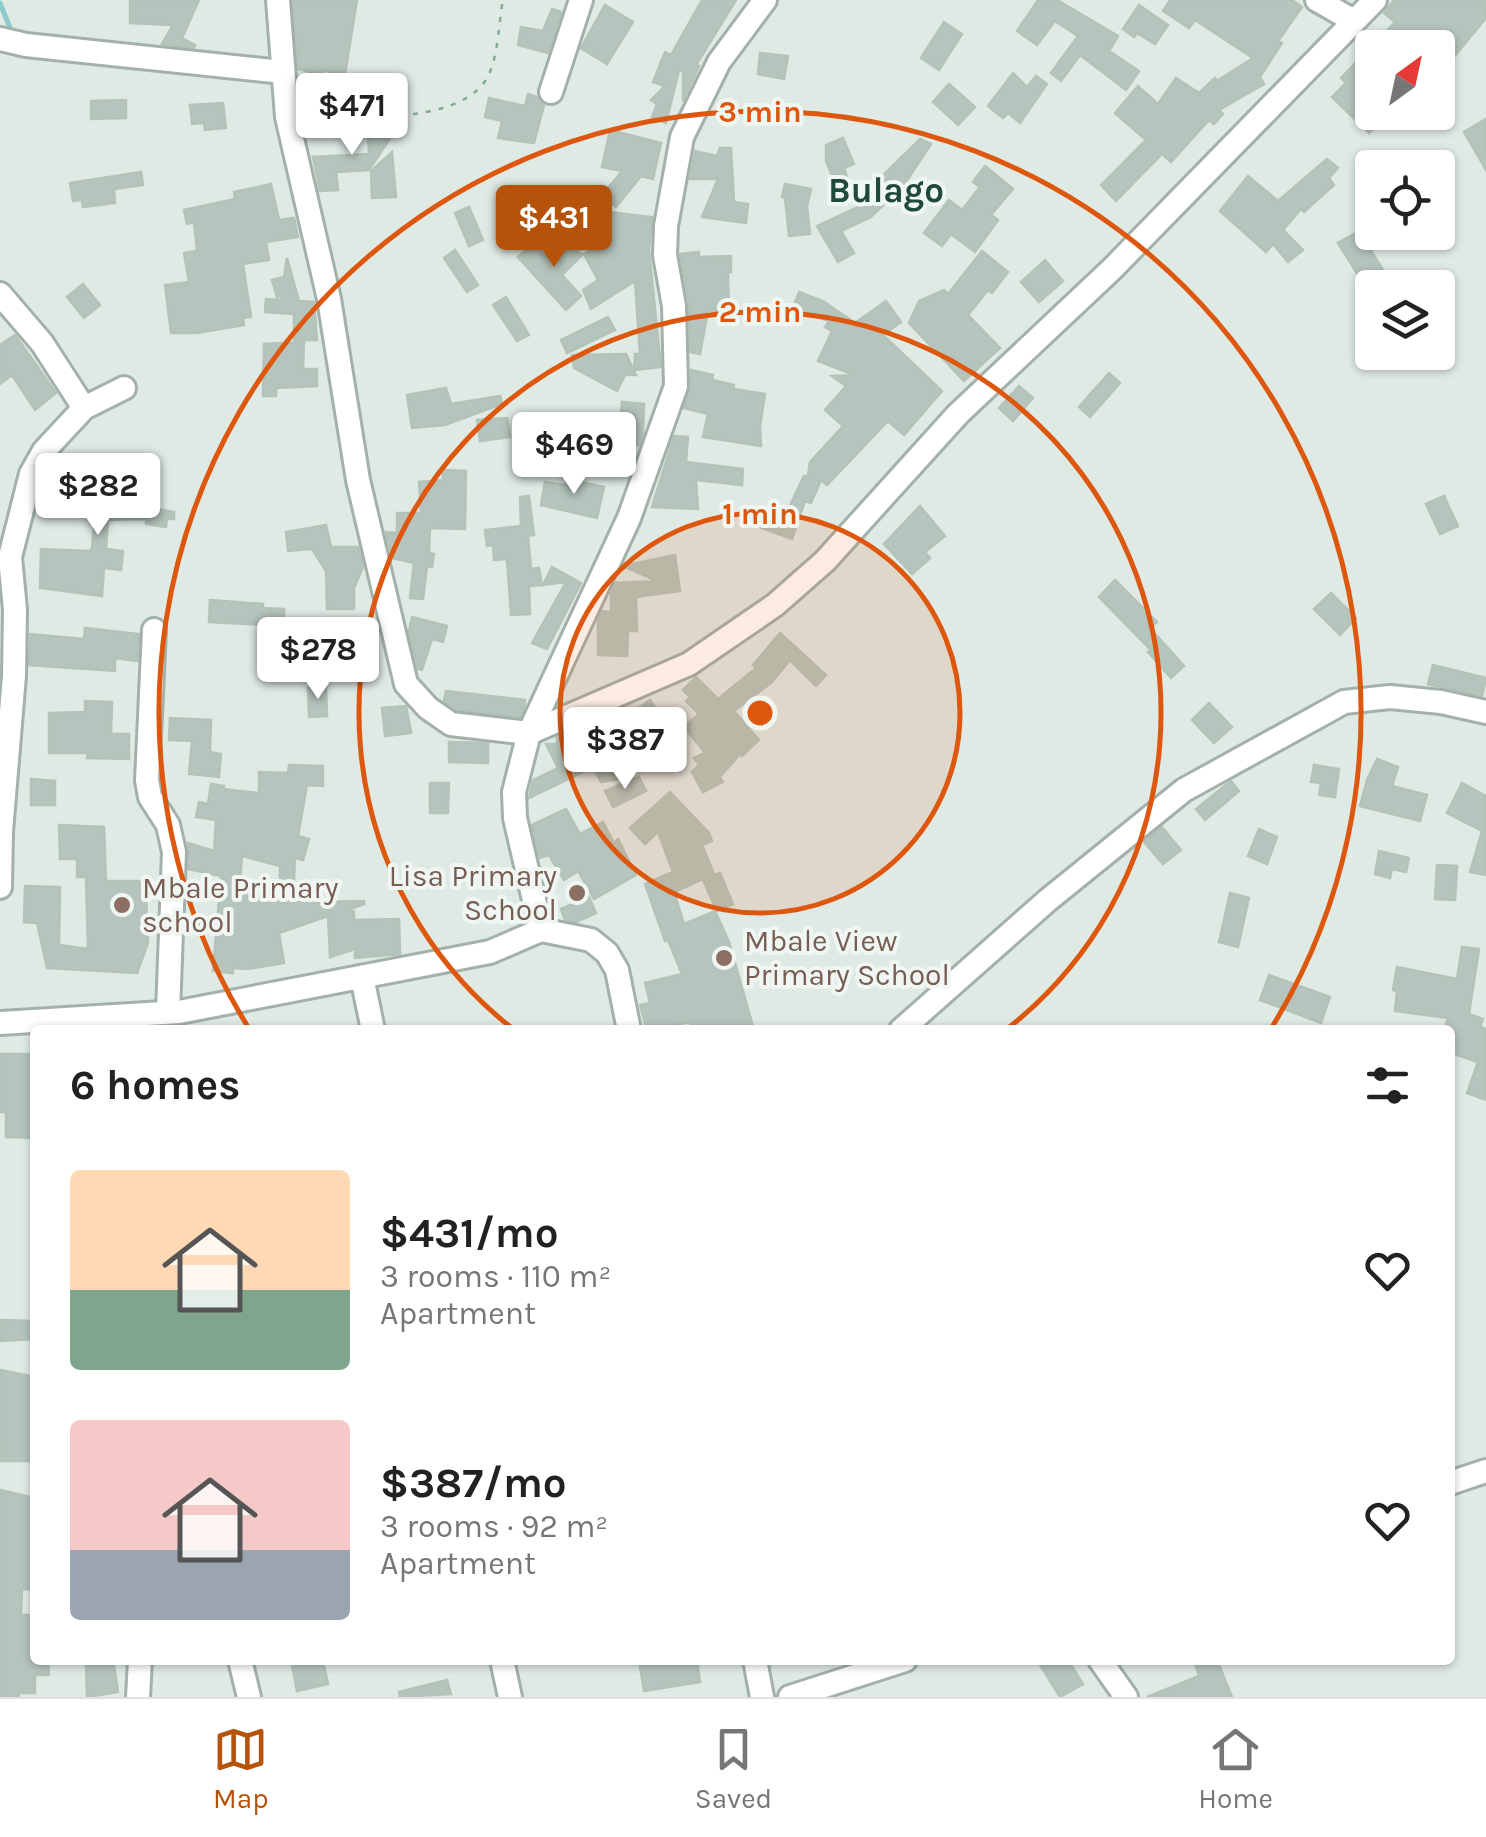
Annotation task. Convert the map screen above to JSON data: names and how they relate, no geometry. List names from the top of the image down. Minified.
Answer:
{"districts":["Bulago"],"places":["Lisa Primary School","Mbale Primary school","Mbale View Primary School"],"north":"top right","page":{"price":["$471","$431","$469","$282","$278","$387"],"heading":"6 homes","list":[{"name":"$431/mo","note":"3 rooms · 110 m² · Apartment"},{"name":"$387/mo","note":"3 rooms · 92 m² · Apartment"}],"tabs":["Map","Saved","Home"]},"rings":["3 min","2 min","1 min"]}
